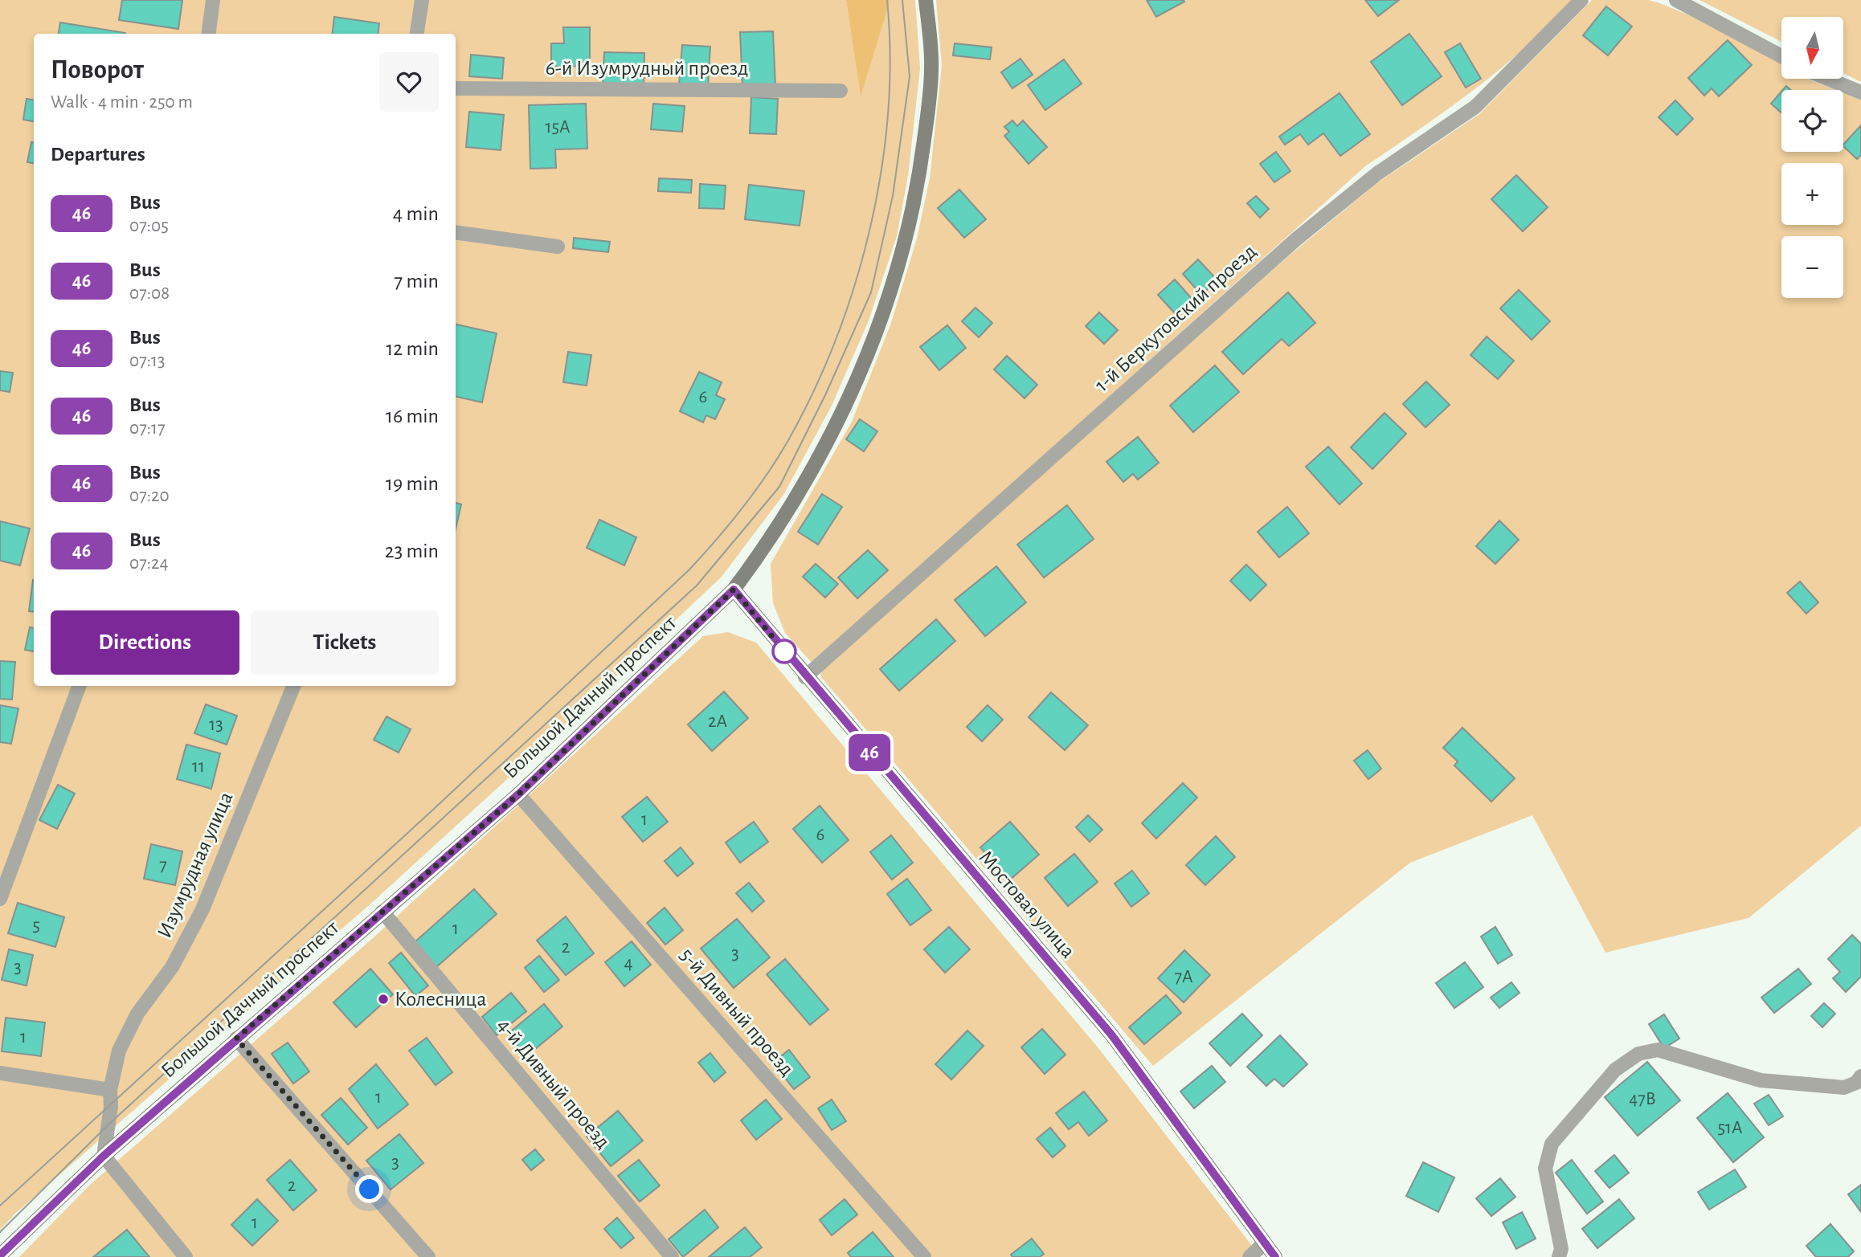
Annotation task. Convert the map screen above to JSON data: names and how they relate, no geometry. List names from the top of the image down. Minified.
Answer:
{"streets":{"main road":["Большой Дачный проспект","Мостовая улица"],"street":["6-й Изумрудный проезд","1-й Беркутовский проезд","Изумрудная улица","5-й Дивный проезд","4-й Дивный проезд"]},"crossings":[["1-й Беркутовский проезд","Мостовая улица"],["Большой Дачный проспект","Изумрудная улица"],["Большой Дачный проспект","Мостовая улица"],["Большой Дачный проспект","5-й Дивный проезд"],["Большой Дачный проспект","4-й Дивный проезд"]],"places":["Колесница"],"lines":["bus line 46"],"house_numbers":["15А","6","2А","13","11","1","6","7","5","1","2","3","4","3","7А","1","1","47В","51А","3","2","1"],"north":"bottom","page":{"on_map":"46","map_buttons":["+","−"],"heading":[["Поворот","Walk · 4 min · 250 m"],"Departures"],"list":[{"mark":"46","name":"Bus","note":"07:05","value":"4 min"},{"mark":"46","name":"Bus","note":"07:08","value":"7 min"},{"mark":"46","name":"Bus","note":"07:13","value":"12 min"},{"mark":"46","name":"Bus","note":"07:17","value":"16 min"},{"mark":"46","name":"Bus","note":"07:20","value":"19 min"},{"mark":"46","name":"Bus","note":"07:24","value":"23 min"}],"buttons":["Directions","Tickets"]}}
